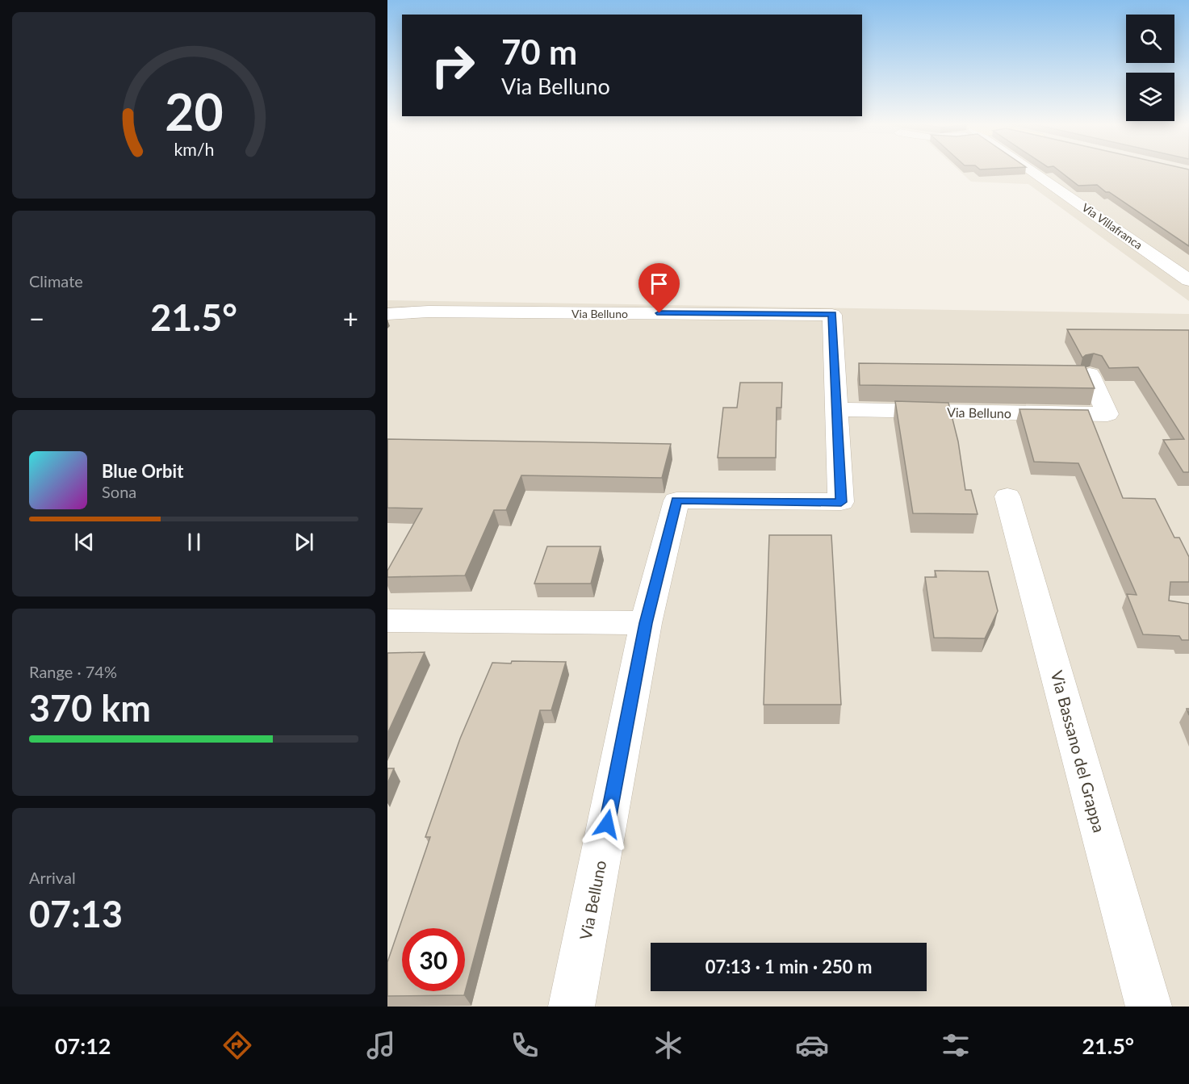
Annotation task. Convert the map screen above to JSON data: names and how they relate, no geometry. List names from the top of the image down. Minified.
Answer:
{"streets":{"street":["Via Villafranca","Via Belluno","Via Bassano del Grappa"]},"page":{"turn":["70 m","Via Belluno"],"tile":["Climate",["Range · 74%","370 km"],["Arrival","07:13"]],"heat":["−","21.5°","+"],"song":["Blue Orbit","Sona"],"limit":"30","trip":"07:13 · 1 min · 250 m","tabs":["07:12","21.5°"],"gauge":["20","km/h"]}}
